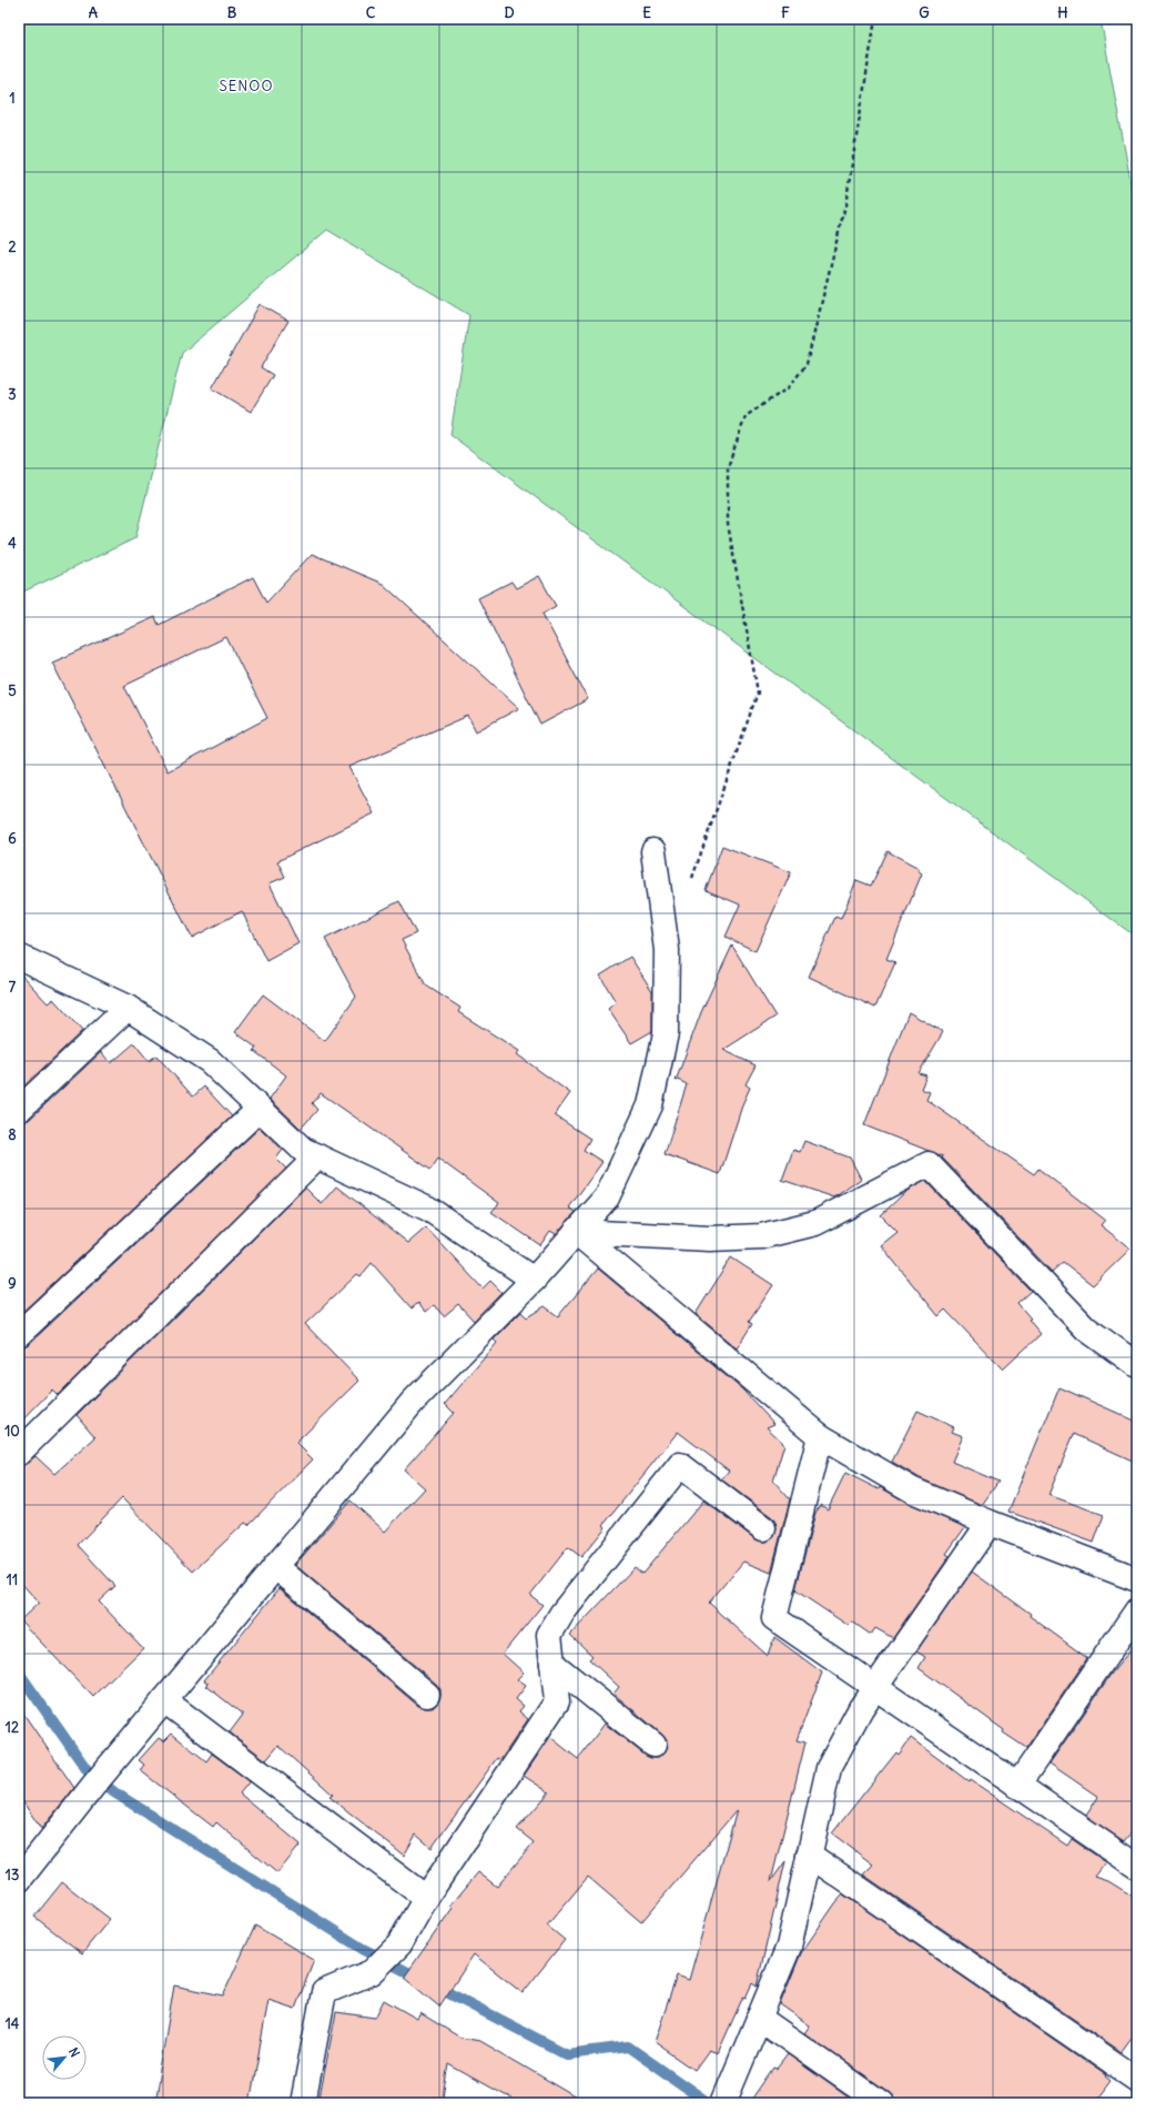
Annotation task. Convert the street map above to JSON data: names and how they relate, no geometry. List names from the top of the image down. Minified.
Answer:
{"districts":["SENOO"],"north":"top right","grid":{"columns":["A","B","C","D","E","F","G","H"],"rows":["1","2","3","4","5","6","7","8","9","10","11","12","13","14"]}}
